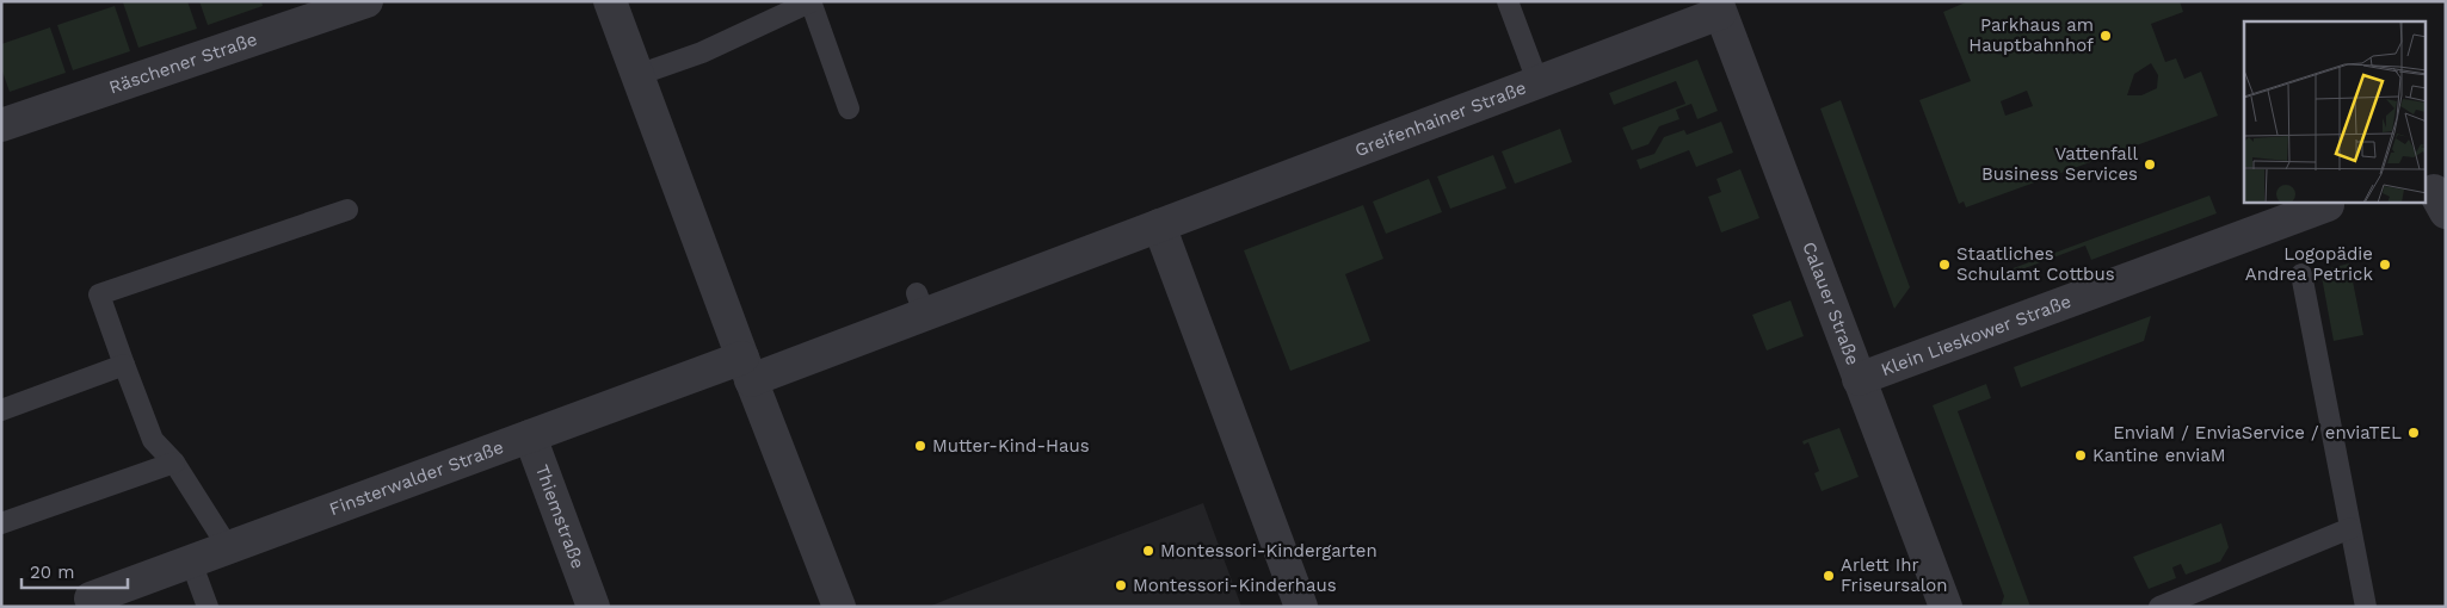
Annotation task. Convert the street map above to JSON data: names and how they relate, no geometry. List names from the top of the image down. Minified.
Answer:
{"streets":{"street":["Räschener Straße","Greifenhainer Straße","Calauer Straße","Klein Lieskower Straße","Finsterwalder Straße","Thiemstraße"]},"crossings":[["Greifenhainer Straße","Calauer Straße"],["Greifenhainer Straße","Finsterwalder Straße"],["Calauer Straße","Klein Lieskower Straße"],["Finsterwalder Straße","Thiemstraße"]],"places":["Parkhaus am Hauptbahnhof","Vattenfall Business Services","Staatliches Schulamt Cottbus","Logopädie Andrea Petrick","EnviaM / EnviaService / enviaTEL","Mutter-Kind-Haus","Kantine enviaM","Montessori-Kindergarten","Arlett Ihr Friseursalon","Montessori-Kinderhaus"],"scale_bar":"20 m"}
